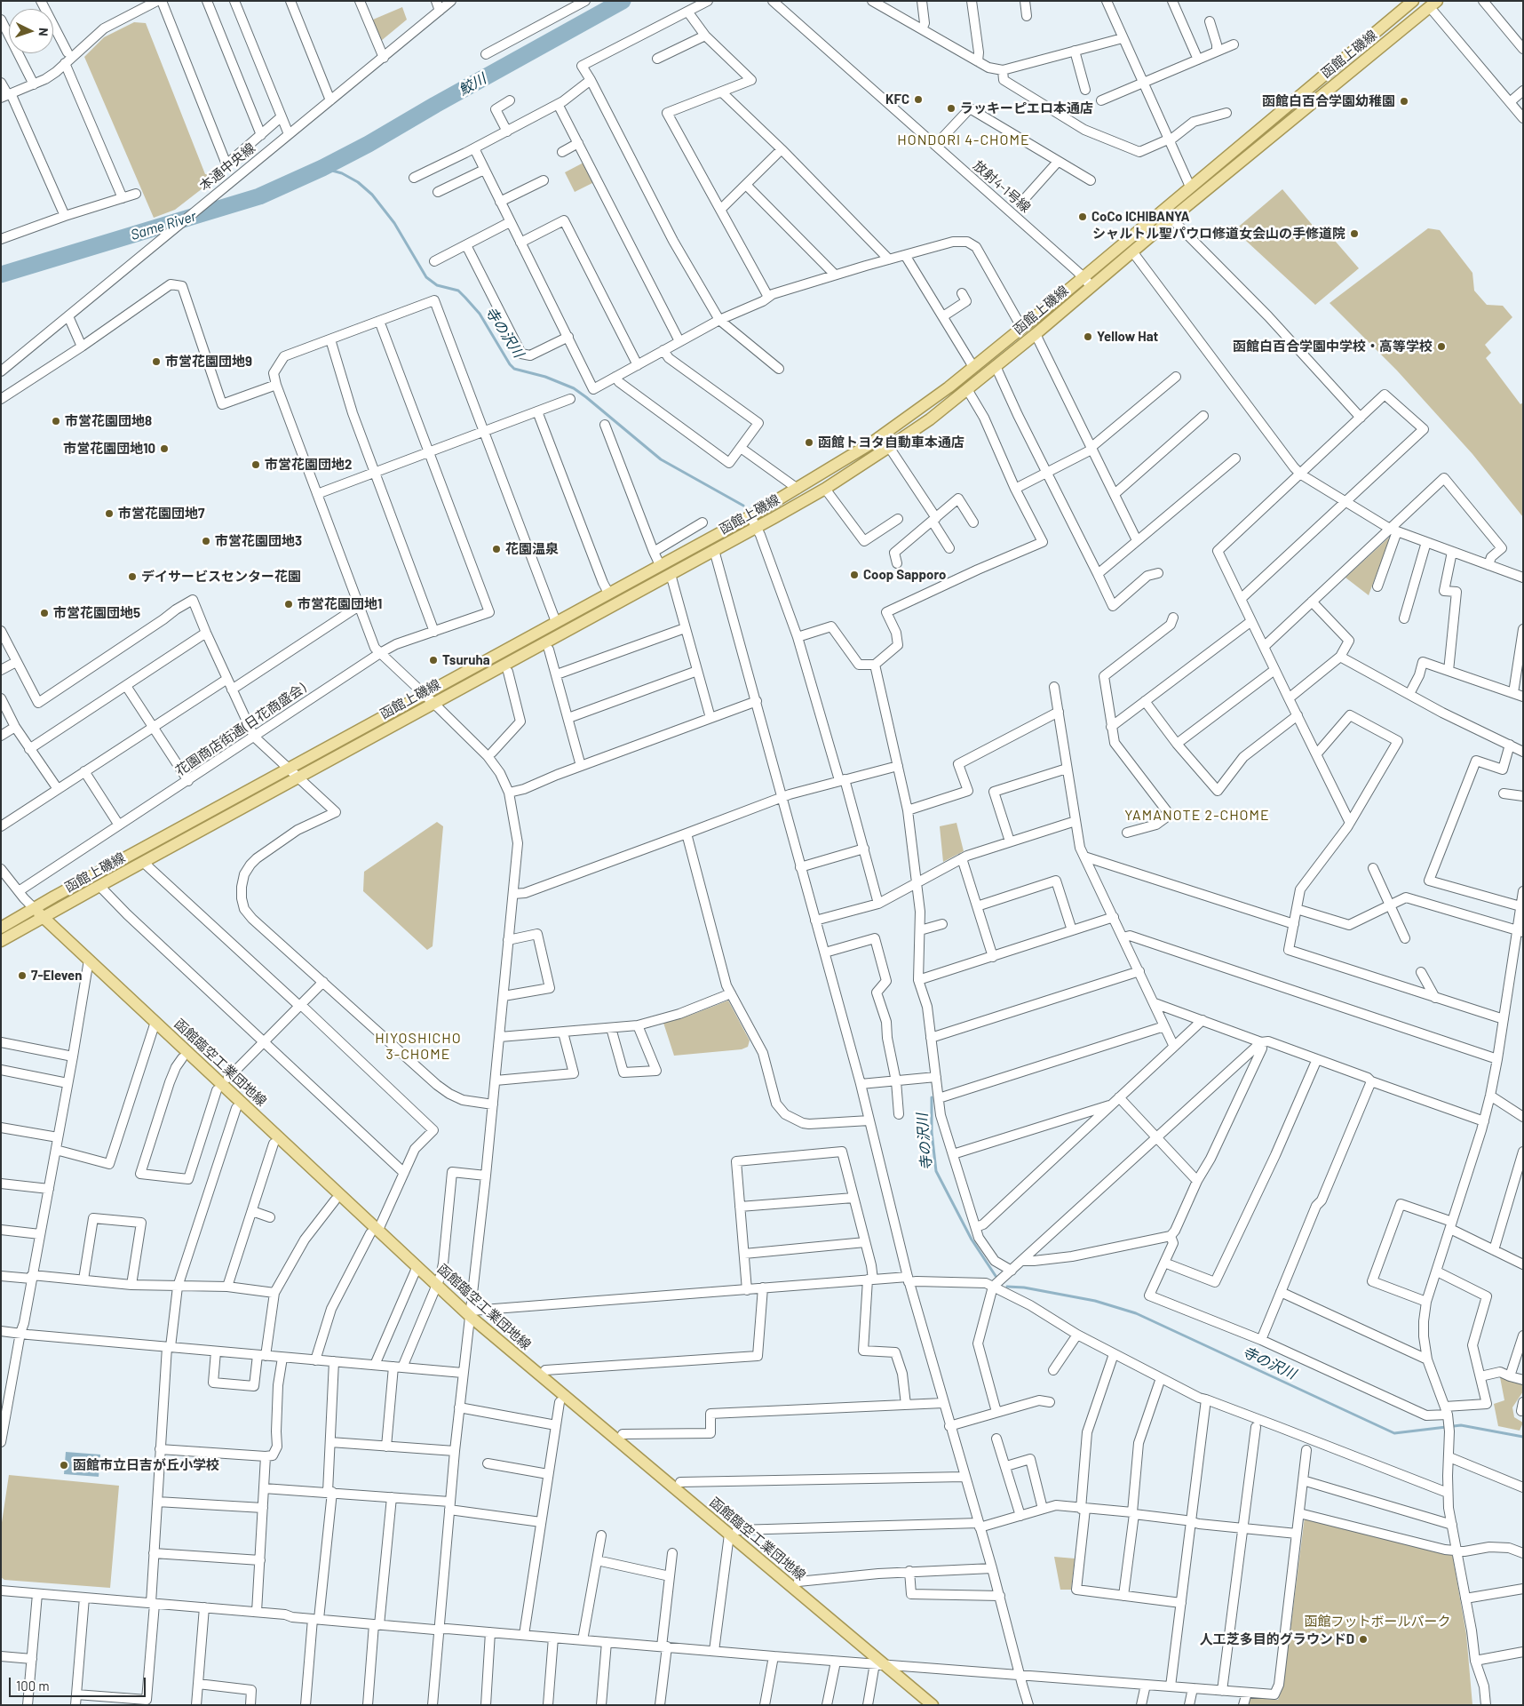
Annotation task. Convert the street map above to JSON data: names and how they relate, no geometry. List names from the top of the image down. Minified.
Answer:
{"streets":{"main road":["函館上磯線","函館臨空工業団地線"],"street":["本通中央線","放射4-1号線","花園商店街通(日花商盛会)"]},"crossings":[["函館上磯線","放射4-1号線"],["函館上磯線","函館臨空工業団地線"]],"districts":["HONDORI 4-CHOME","YAMANOTE 2-CHOME","HIYOSHICHO 3-CHOME"],"water":["鮫川","Same River","寺の沢川"],"parks":["函館フットボールパーク"],"places":["KFC","函館白百合学園幼稚園","ラッキーピエロ本通店","CoCo ICHIBANYA","シャルトル聖パウロ修道女会山の手修道院","Yellow Hat","函館白百合学園中学校・高等学校","市営花園団地9","市営花園団地8","函館トヨタ自動車本通店","市営花園団地10","市営花園団地2","市営花園団地7","市営花園団地3","花園温泉","Coop Sapporo","デイサービスセンター花園","市営花園団地1","市営花園団地5","Tsuruha","7-Eleven","函館市立日吉が丘小学校","人工芝多目的グラウンドD"],"scale_bar":"100 m","north":"right"}
